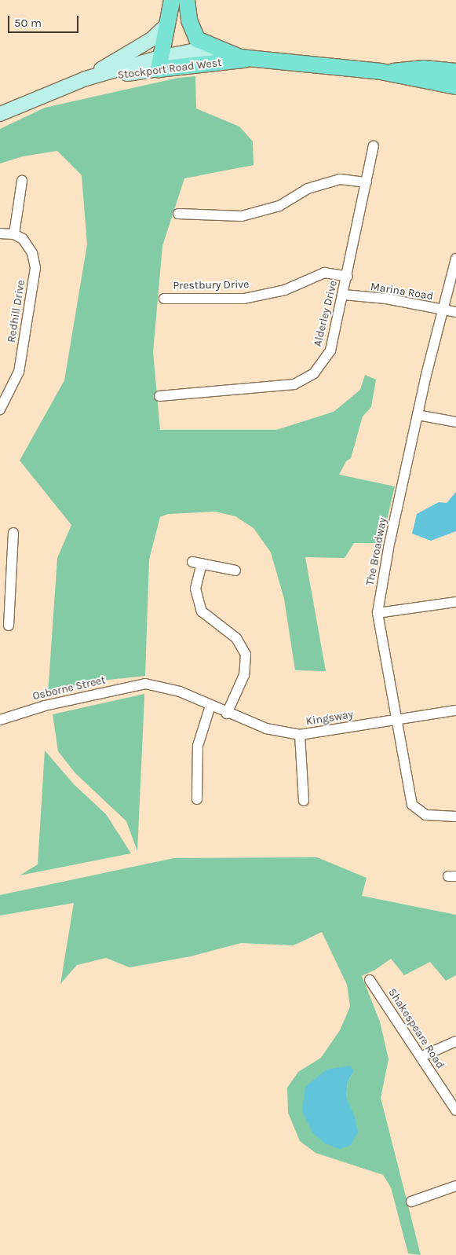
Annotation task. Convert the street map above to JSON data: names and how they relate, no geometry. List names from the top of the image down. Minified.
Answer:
{"streets":{"main road":["Stockport Road West"],"street":["Prestbury Drive","Marina Road","Redhill Drive","Alderley Drive","The Broadway","Osborne Street","Kingsway","Shakespeare Road"]},"crossings":[["Prestbury Drive","Alderley Drive"],["Marina Road","Alderley Drive"],["Marina Road","The Broadway"],["The Broadway","Kingsway"],["Osborne Street","Kingsway"]],"scale_bar":"50 m"}
